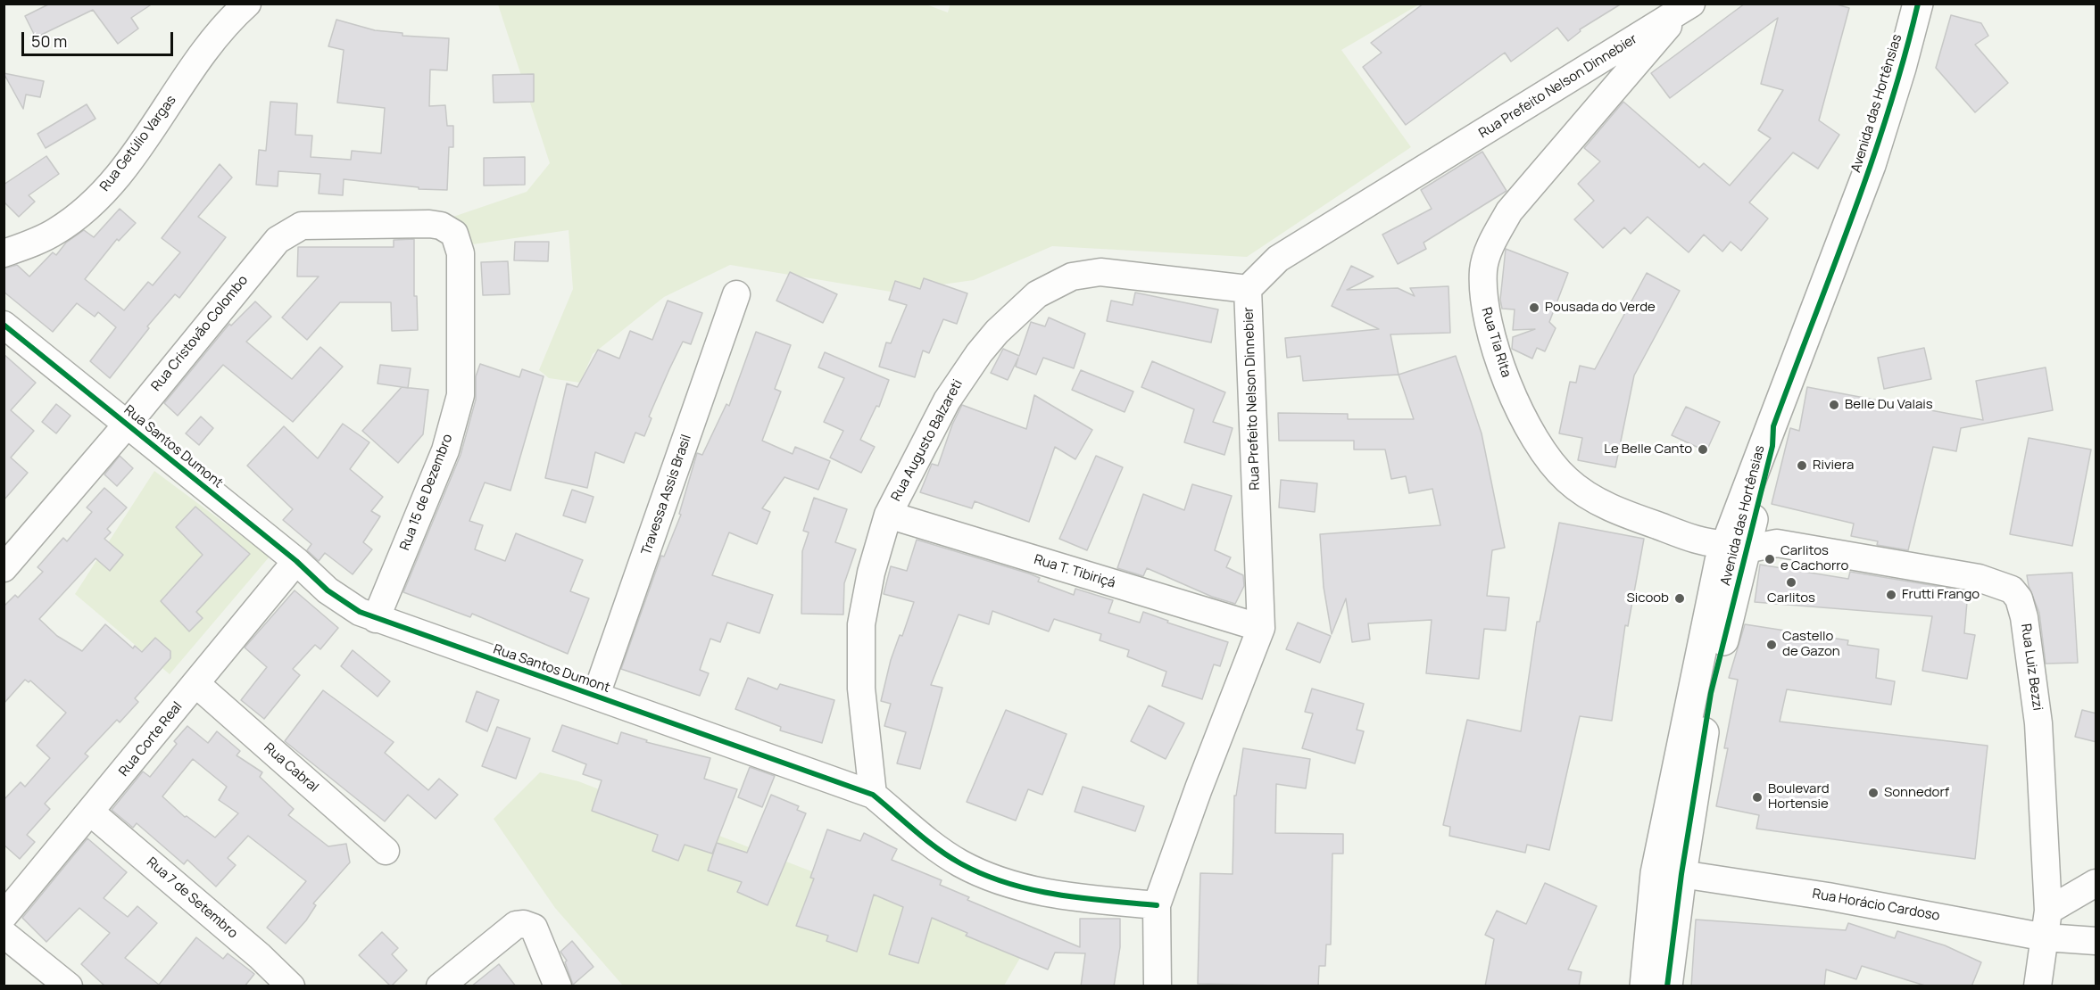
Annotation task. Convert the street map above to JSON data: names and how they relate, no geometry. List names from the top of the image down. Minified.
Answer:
{"streets":{"main road":["Avenida das Hortênsias"],"street":["Rua Prefeito Nelson Dinnebier","Rua Getúlio Vargas","Rua Cristovão Colombo","Rua Tia Rita","Rua Augusto Balzareti","Rua Santos Dumont","Rua 15 de Dezembro","Travessa Assis Brasil","Rua T. Tibiriçá","Rua Luiz Bezzi","Rua Corte Real","Rua Cabral","Rua 7 de Setembro","Rua Horácio Cardoso"]},"crossings":[["Rua Prefeito Nelson Dinnebier","Rua Tia Rita"],["Rua Prefeito Nelson Dinnebier","Rua Augusto Balzareti"],["Rua Prefeito Nelson Dinnebier","Rua Santos Dumont"],["Rua Prefeito Nelson Dinnebier","Rua T. Tibiriçá"],["Avenida das Hortênsias","Rua Tia Rita"],["Avenida das Hortênsias","Rua Luiz Bezzi"],["Avenida das Hortênsias","Rua Horácio Cardoso"],["Rua Cristovão Colombo","Rua Santos Dumont"],["Rua Cristovão Colombo","Rua 15 de Dezembro"],["Rua Tia Rita","Rua Luiz Bezzi"],["Rua Augusto Balzareti","Rua Santos Dumont"],["Rua Augusto Balzareti","Rua T. Tibiriçá"],["Rua Santos Dumont","Rua 15 de Dezembro"],["Rua Santos Dumont","Travessa Assis Brasil"],["Rua Santos Dumont","Rua Corte Real"],["Rua Luiz Bezzi","Rua Horácio Cardoso"],["Rua Corte Real","Rua Cabral"],["Rua Corte Real","Rua 7 de Setembro"]],"places":["Pousada do Verde","Belle Du Valais","Le Belle Canto","Riviera","Carlitos e Cachorro","Carlitos","Frutti Frango","Sicoob","Castello de Gazon","Sonnedorf","Boulevard Hortensie"],"scale_bar":"50 m"}
